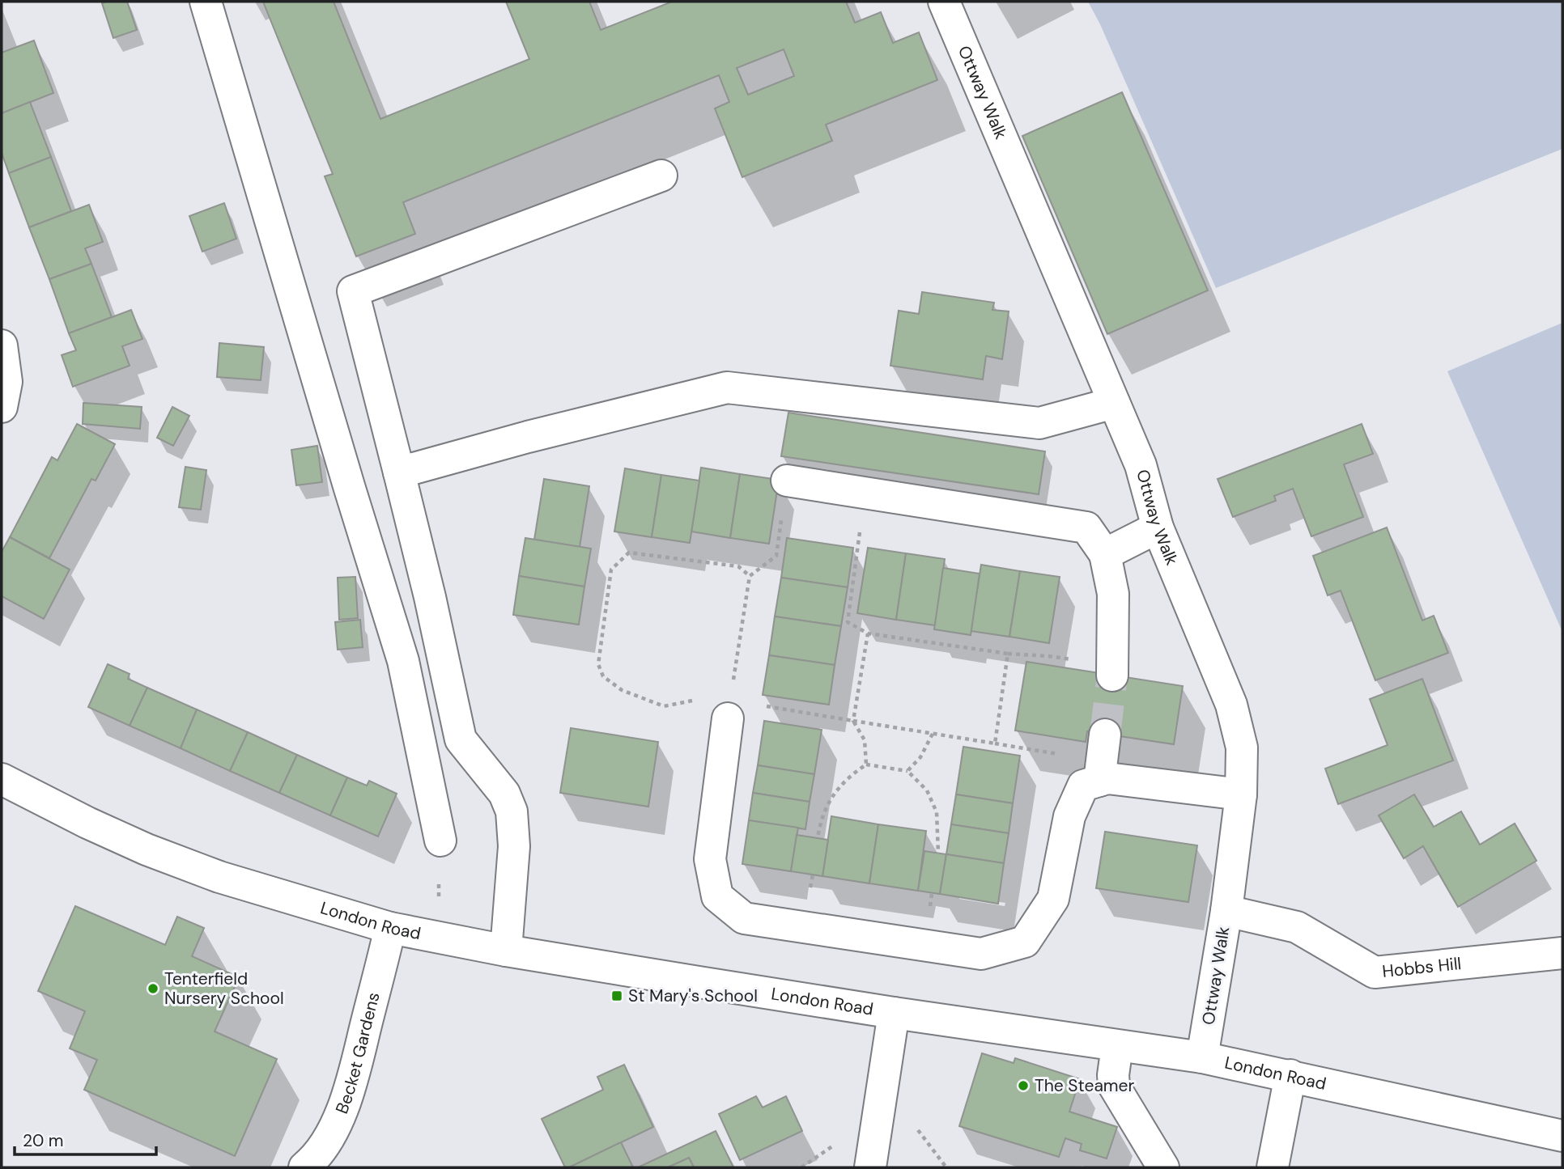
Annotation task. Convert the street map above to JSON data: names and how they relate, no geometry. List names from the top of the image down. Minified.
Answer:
{"streets":{"street":["Ottway Walk","London Road","Hobbs Hill","Becket Gardens"]},"crossings":[["Ottway Walk","London Road"],["Ottway Walk","Hobbs Hill"],["London Road","Becket Gardens"]],"places":{"other":["Tenterfield Nursery School","The Steamer"],"transit":["St Mary's School"]},"scale_bar":"20 m"}
